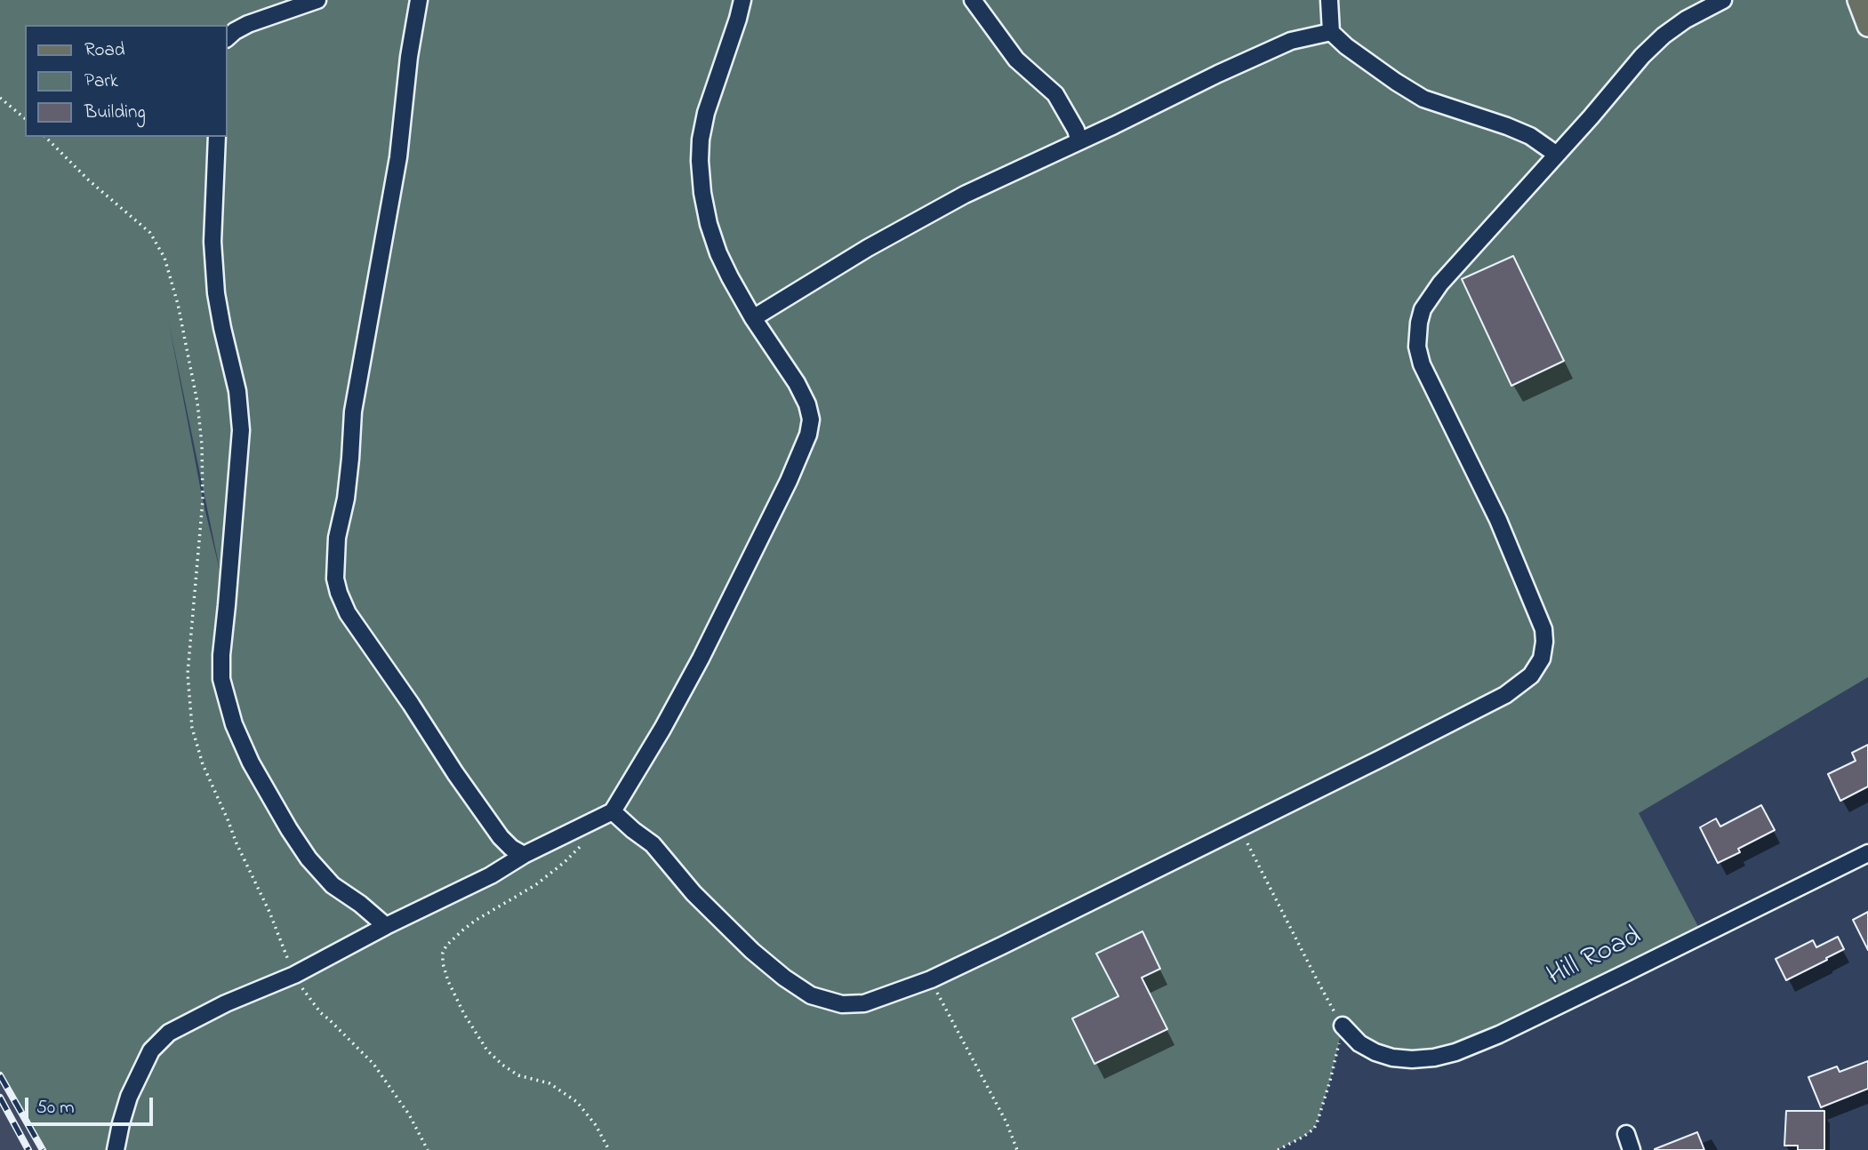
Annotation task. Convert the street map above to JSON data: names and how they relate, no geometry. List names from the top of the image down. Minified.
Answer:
{"streets":{"street":["Hill Road"]},"legend":["Road","Park","Building"],"scale_bar":"50 m"}
